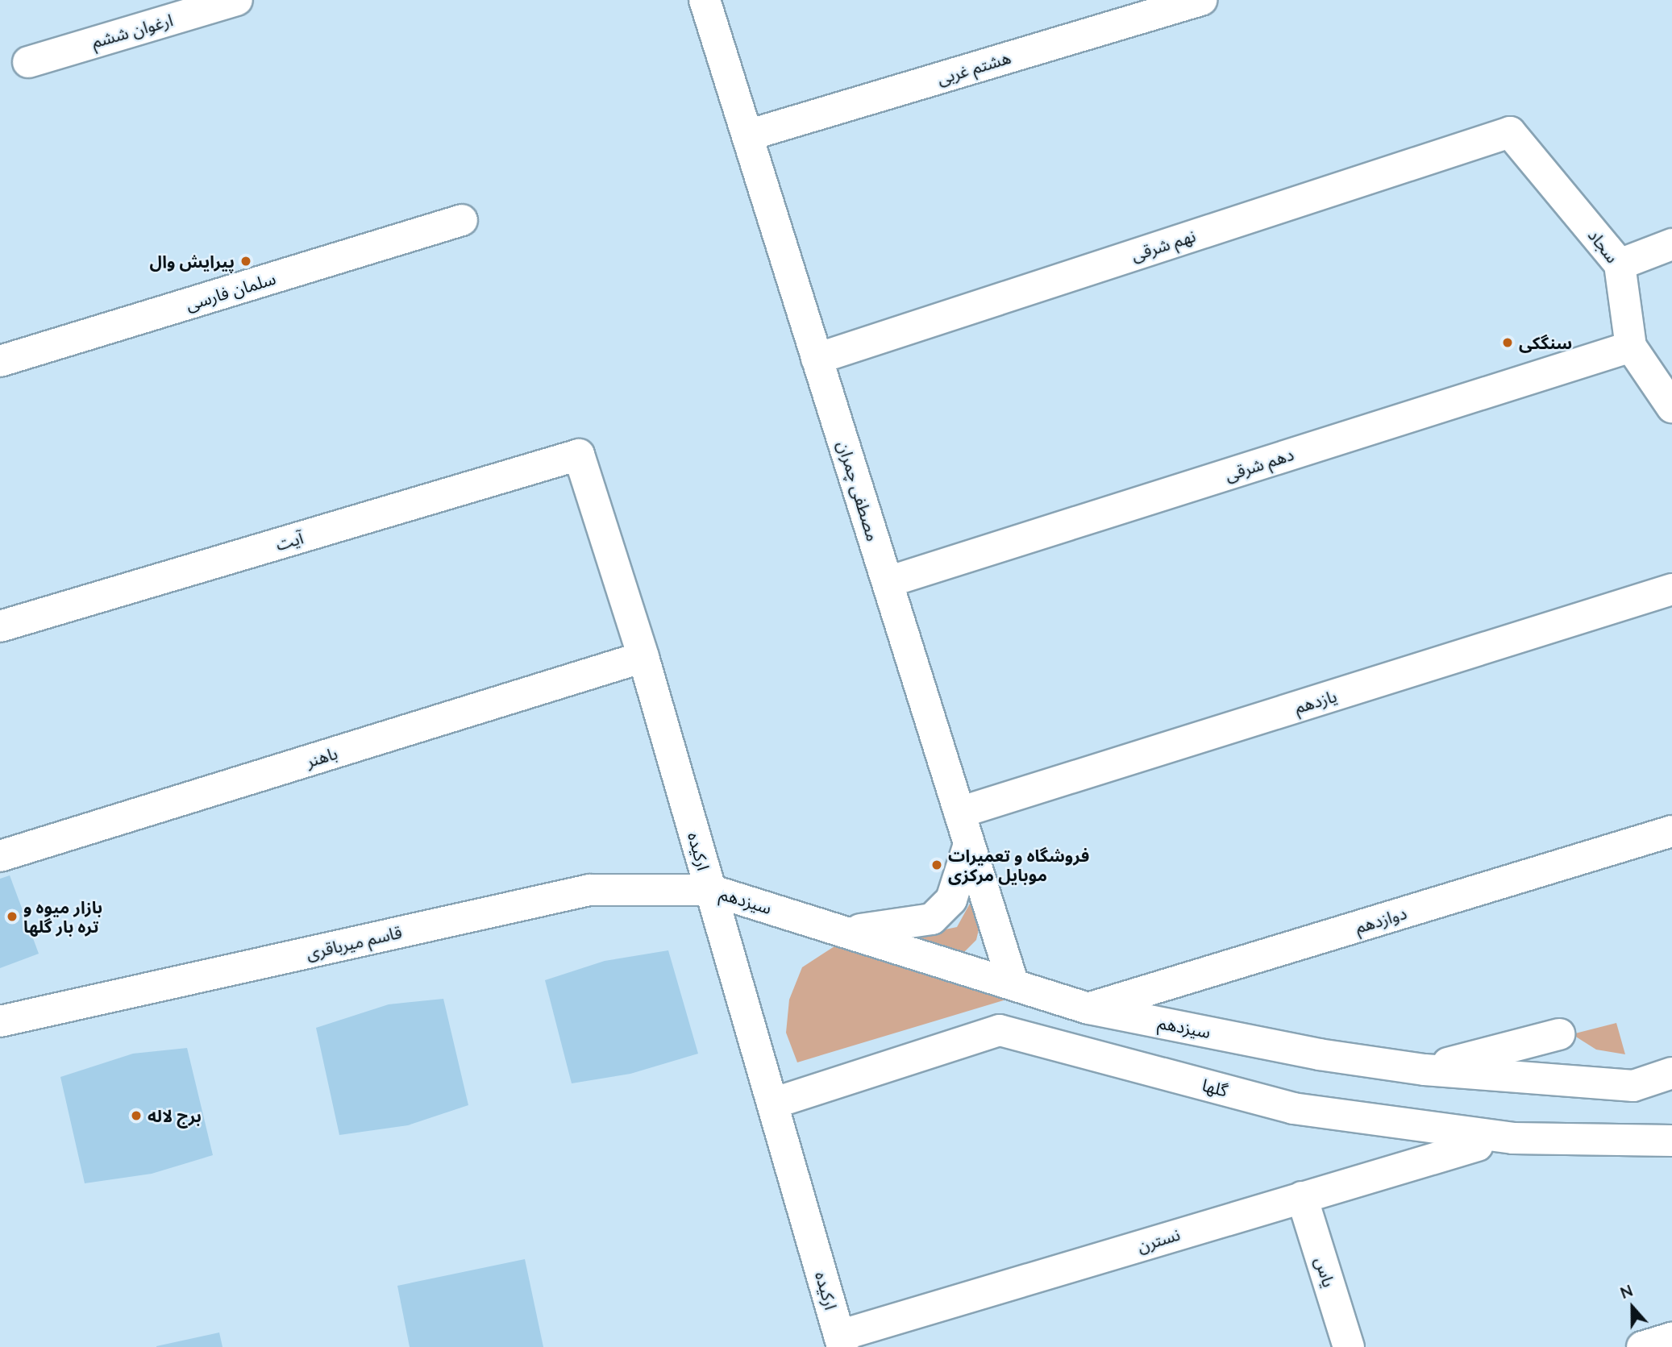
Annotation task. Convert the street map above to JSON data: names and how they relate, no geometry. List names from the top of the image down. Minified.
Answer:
{"streets":{"street":["ارغوان ششم","هشتم غربی","نهم شرقی","سجاد","سلمان فارسی","دهم شرقی","مصطفی چمران","آیت","یازدهم","باهنر","ارکیده","سیزدهم","دوازدهم","قاسم میرباقری","گلها","نسترن","یاس"]},"crossings":[["هشتم غربی","مصطفی چمران"],["نهم شرقی","سجاد"],["نهم شرقی","مصطفی چمران"],["سجاد","دهم شرقی"],["دهم شرقی","مصطفی چمران"],["مصطفی چمران","یازدهم"],["مصطفی چمران","سیزدهم"],["آیت","ارکیده"],["باهنر","ارکیده"],["ارکیده","سیزدهم"],["ارکیده","قاسم میرباقری"],["ارکیده","گلها"],["ارکیده","نسترن"],["سیزدهم","دوازدهم"],["سیزدهم","قاسم میرباقری"],["نسترن","یاس"]],"places":["پیرایش وال","سنگکی","فروشگاه و تعمیرات موبایل مرکزی","بازار میوه و تره بار گلها","برج لاله"],"north":"top"}
